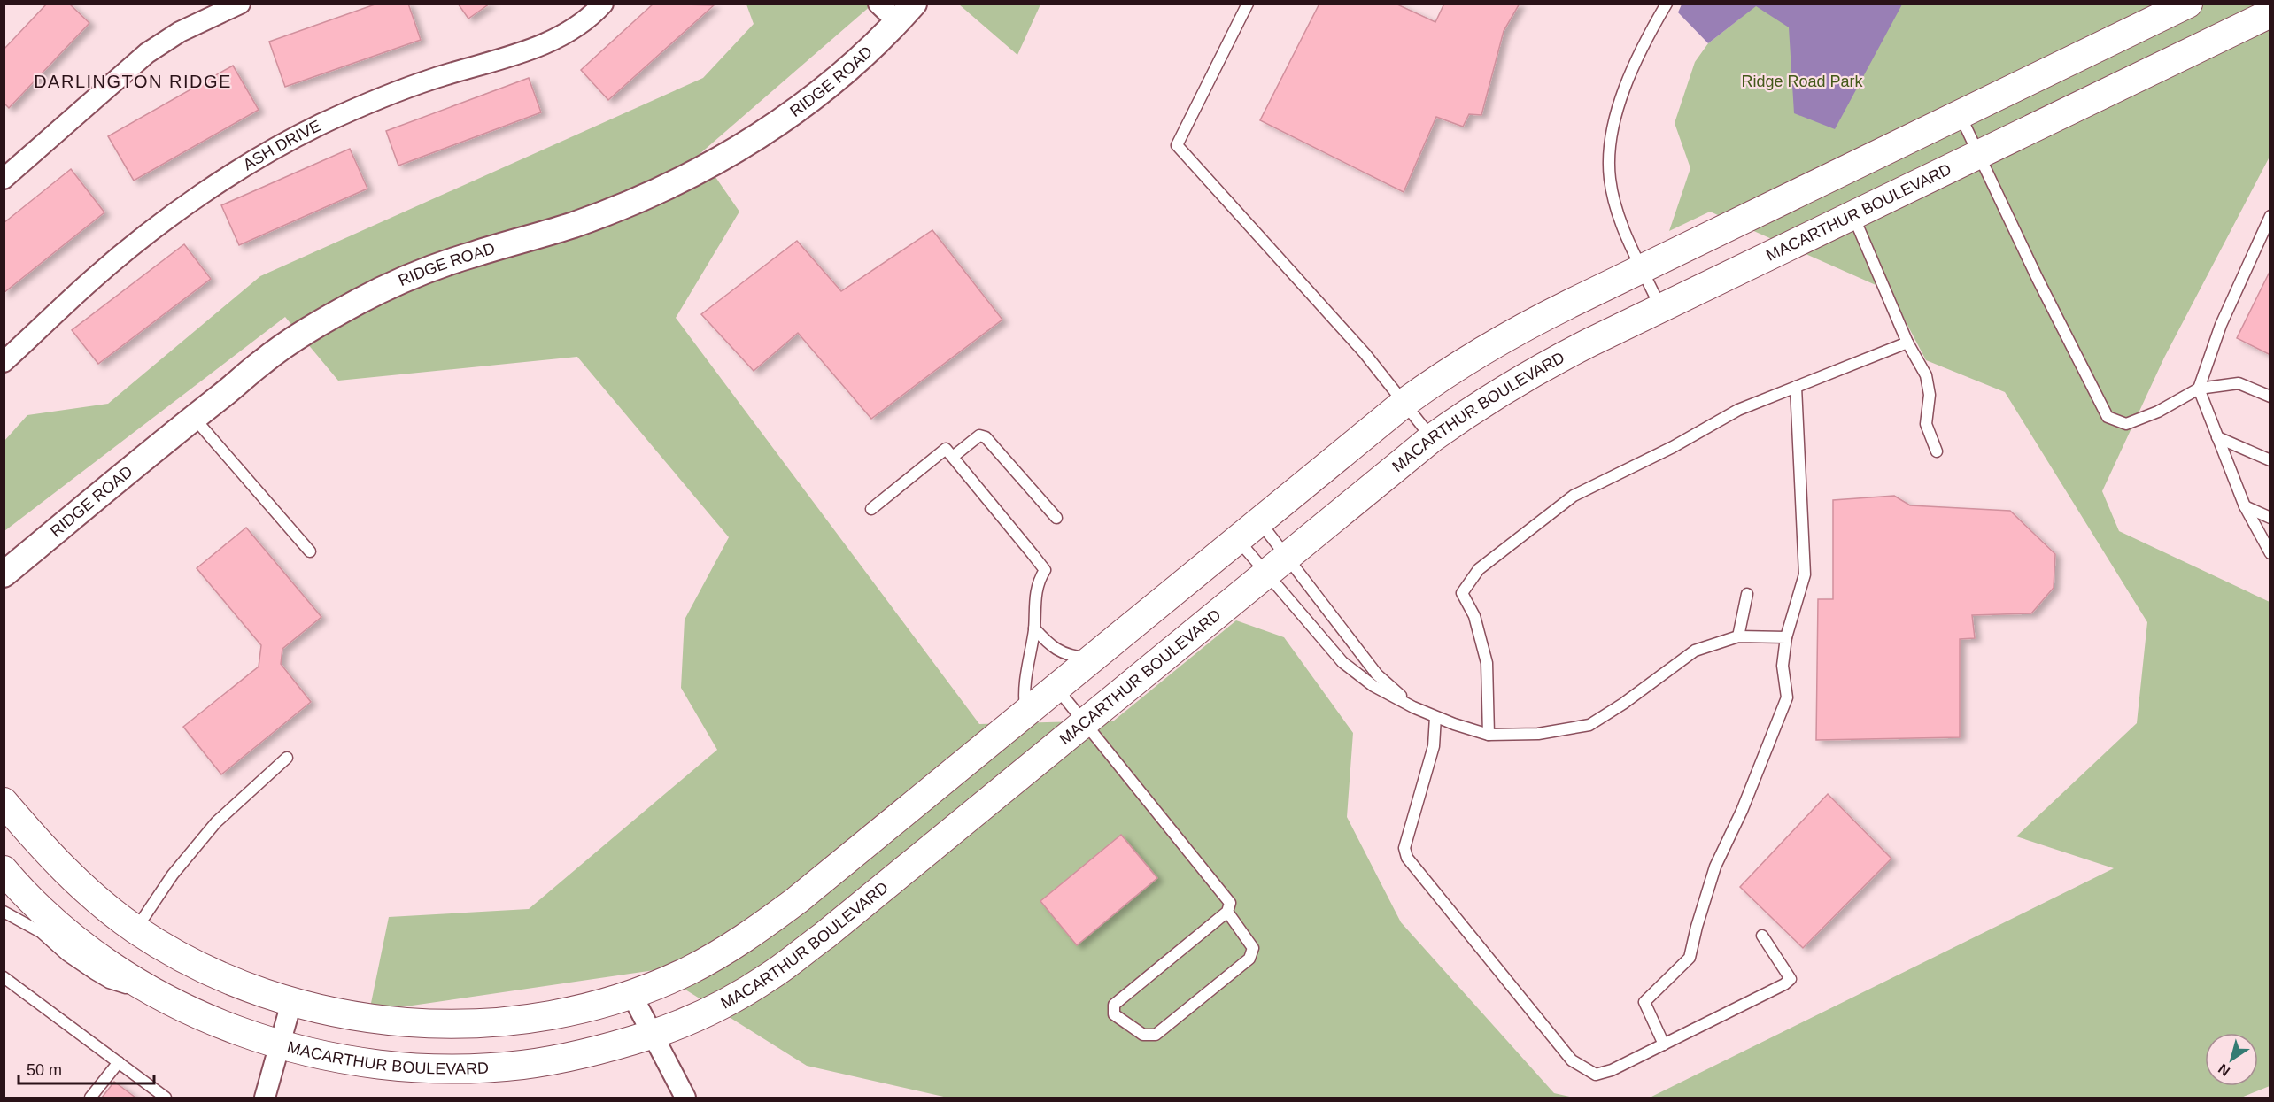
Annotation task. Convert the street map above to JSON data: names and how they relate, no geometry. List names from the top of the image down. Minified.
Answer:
{"streets":{"main road":["MACARTHUR BOULEVARD"],"street":["RIDGE ROAD","ASH DRIVE"]},"districts":["DARLINGTON RIDGE"],"parks":["Ridge Road Park"],"scale_bar":"50 m","north":"bottom left"}
